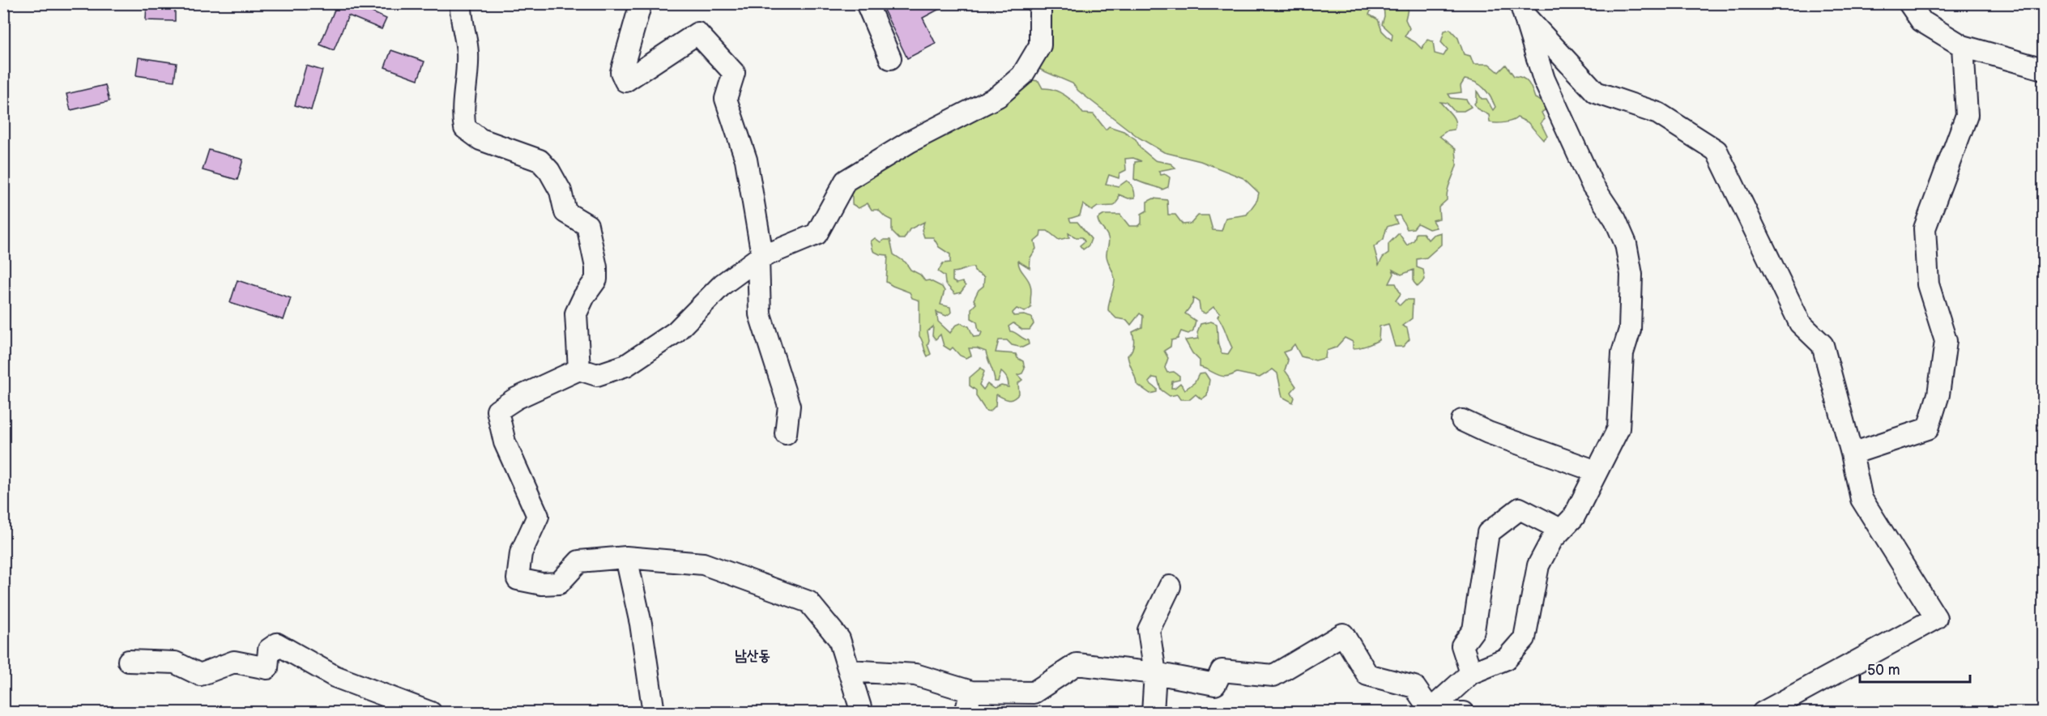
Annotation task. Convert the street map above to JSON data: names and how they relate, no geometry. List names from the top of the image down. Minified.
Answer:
{"districts":["남산동"],"scale_bar":"50 m"}
